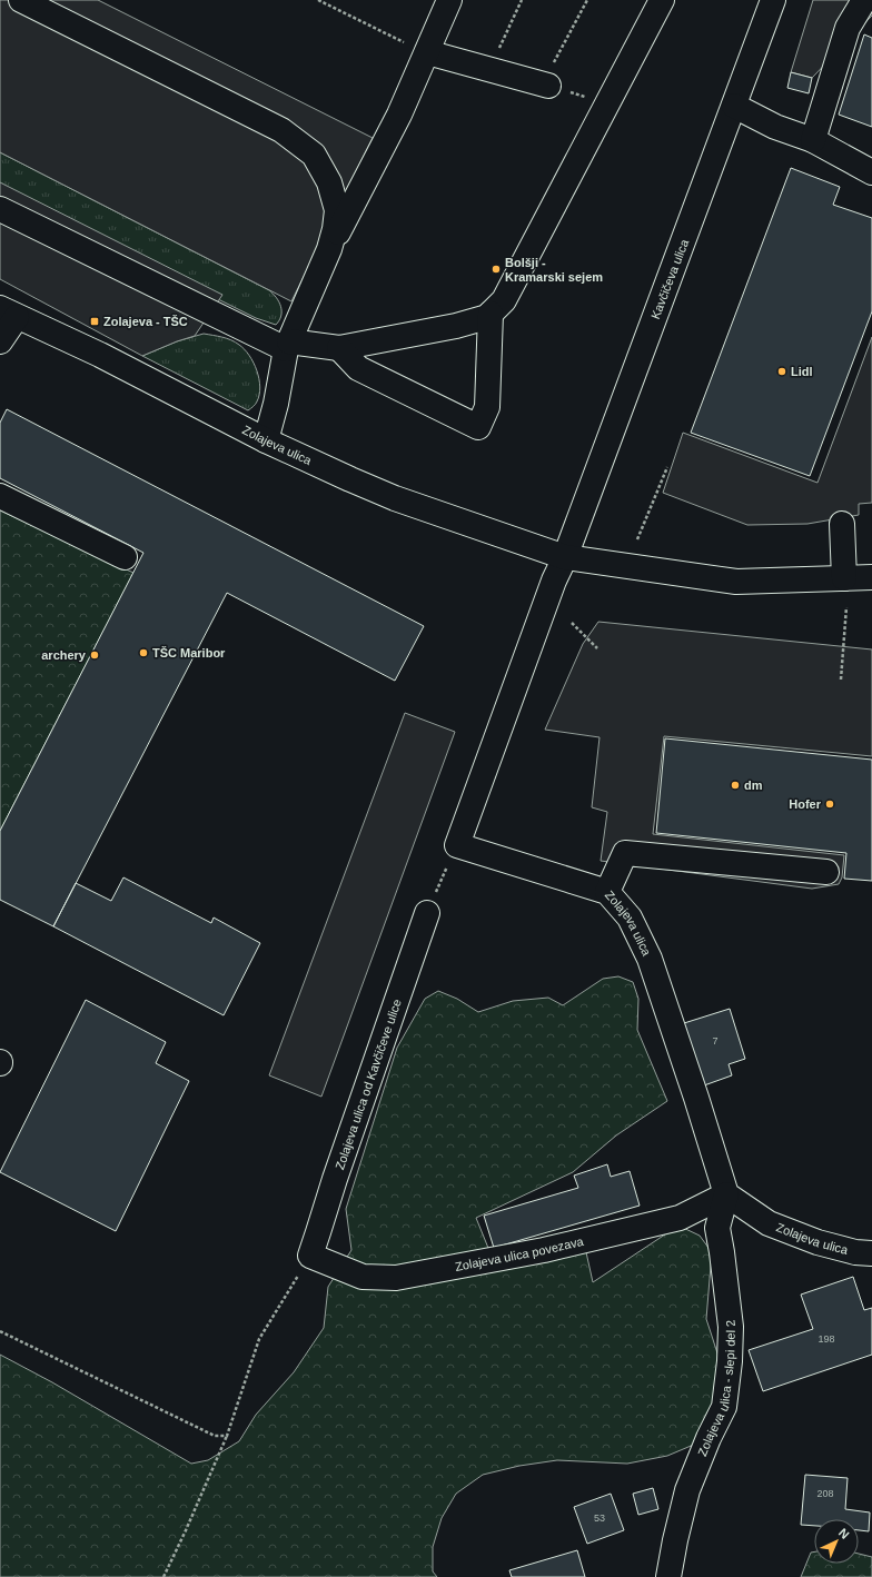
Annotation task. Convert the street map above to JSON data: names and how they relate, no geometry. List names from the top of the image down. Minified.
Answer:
{"streets":{"street":["Kavčičeva ulica","Zolajeva ulica","Zolajeva ulica od Kavčičeve ulice","Zolajeva ulica povezava","Zolajeva ulica - slepi del 2"]},"crossings":[["Kavčičeva ulica","Zolajeva ulica"],["Zolajeva ulica","Zolajeva ulica povezava"],["Zolajeva ulica","Zolajeva ulica - slepi del 2"],["Zolajeva ulica od Kavčičeve ulice","Zolajeva ulica povezava"],["Zolajeva ulica povezava","Zolajeva ulica - slepi del 2"]],"places":{"other":["Bolšji - Kramarski sejem","Lidl","TŠC Maribor","archery","dm","Hofer"],"transit":["Zolajeva - TŠC"]},"house_numbers":["7","198","208","53"],"north":"top right"}
